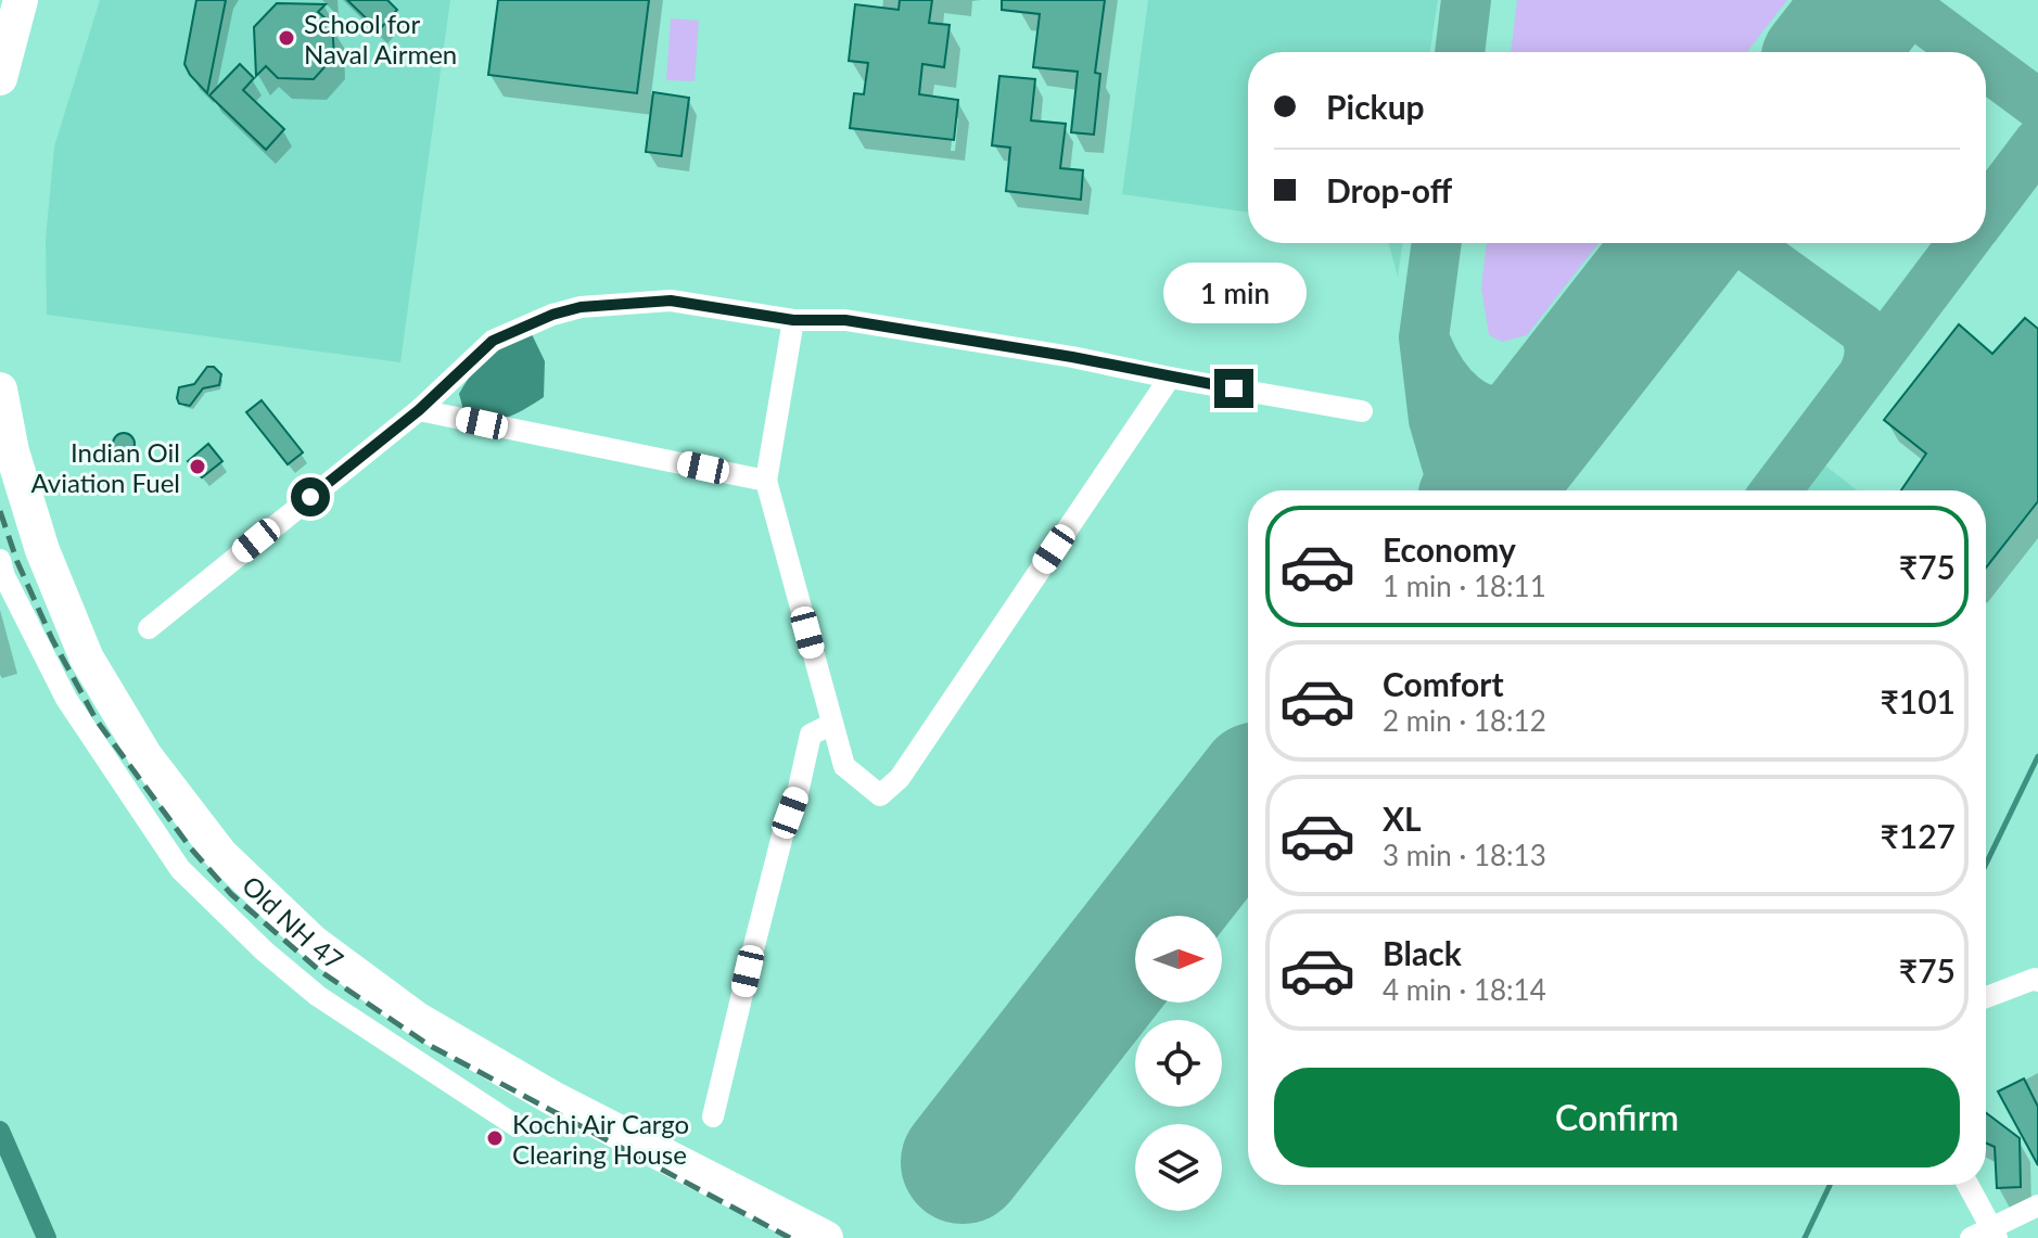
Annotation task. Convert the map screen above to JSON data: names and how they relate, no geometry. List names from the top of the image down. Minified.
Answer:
{"streets":{"main road":["Old NH 47"]},"places":["School for Naval Airmen","Indian Oil Aviation Fuel","Kochi Air Cargo Clearing House"],"north":"right","page":{"banner":["Pickup","Drop-off"],"bubble":"1 min","list":[{"name":"Economy","note":"1 min · 18:11","value":"₹75"},{"name":"Comfort","note":"2 min · 18:12","value":"₹101"},{"name":"XL","note":"3 min · 18:13","value":"₹127"},{"name":"Black","note":"4 min · 18:14","value":"₹75"}],"buttons":"Confirm"}}
